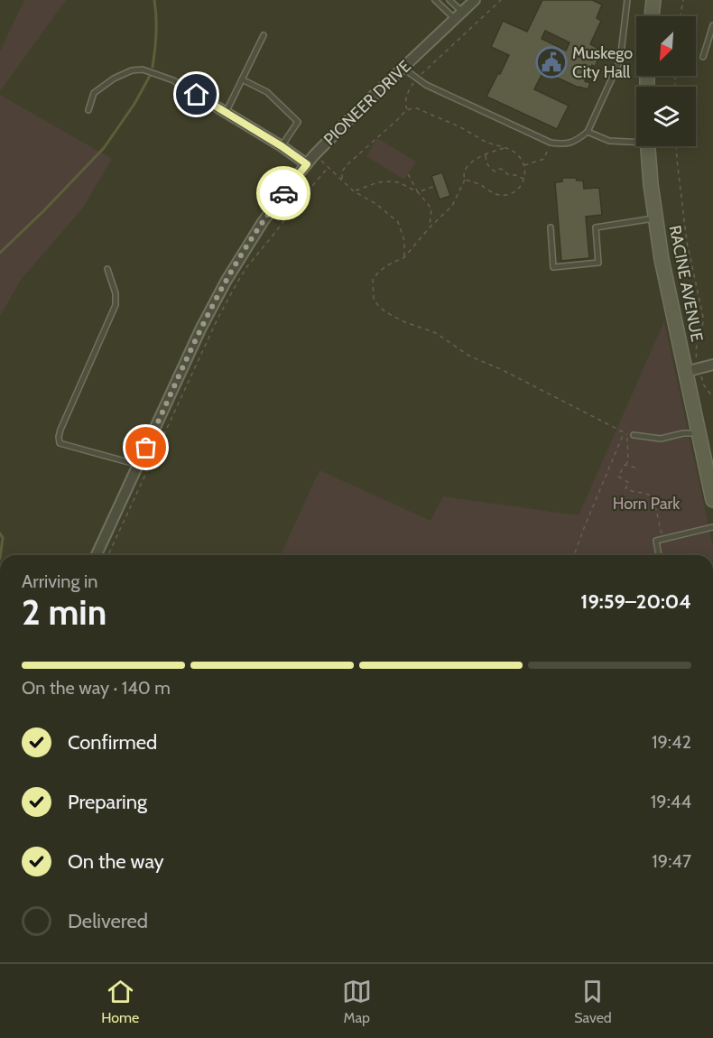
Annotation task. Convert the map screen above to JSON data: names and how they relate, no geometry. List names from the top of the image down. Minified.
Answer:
{"streets":{"main road":["RACINE AVENUE"],"street":["PIONEER DRIVE"]},"parks":["Horn Park"],"places":{"public building":["Muskego City Hall"]},"north":"bottom left","page":{"heading":["2 min","Arriving in","19:59–20:04"],"bar":"On the way · 140 m","list":[["Confirmed","19:42"],["Preparing","19:44"],["On the way","19:47"],"Delivered"],"tabs":["Home","Map","Saved"]}}
